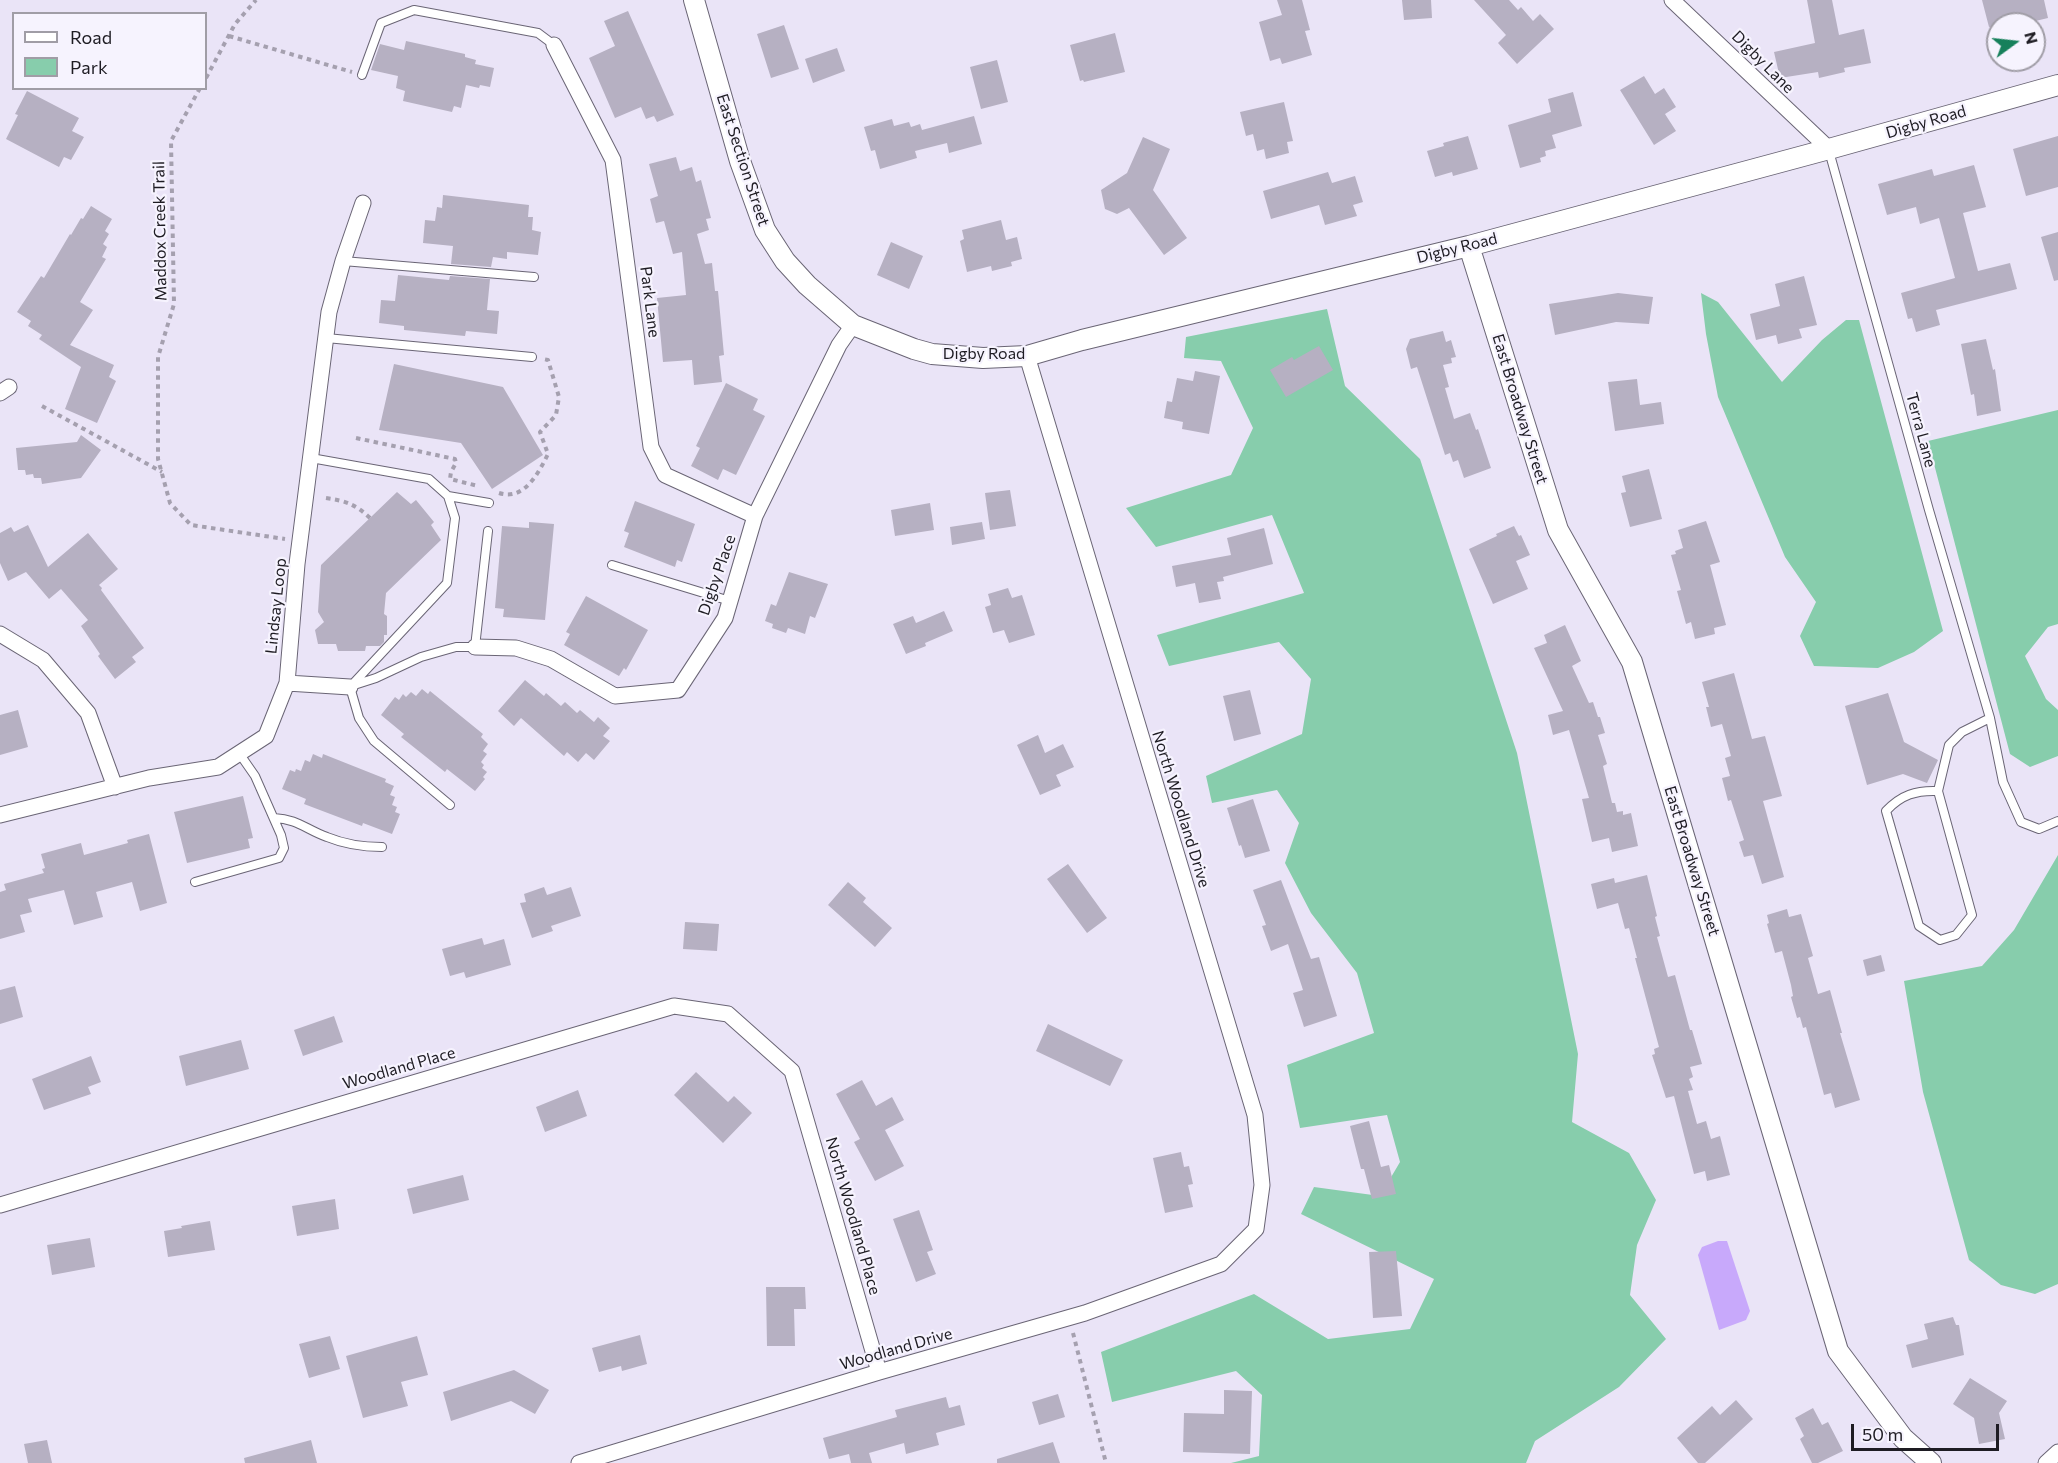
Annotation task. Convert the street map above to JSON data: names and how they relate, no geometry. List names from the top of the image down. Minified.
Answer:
{"streets":{"street":["Digby Lane","Digby Road","East Section Street","Park Lane","East Broadway Street","Digby Place","Lindsay Loop","North Woodland Drive","Woodland Place","North Woodland Place","Woodland Drive"],"lane":["Terra Lane"],"path":["Maddox Creek Trail"]},"crossings":[["Digby Lane","Digby Road"],["Digby Lane","Terra Lane"],["Digby Road","East Section Street"],["Digby Road","East Broadway Street"],["Digby Road","Terra Lane"],["Digby Road","Digby Place"],["Digby Road","North Woodland Drive"],["East Section Street","Digby Place"],["Park Lane","Digby Place"],["Digby Place","Lindsay Loop"],["North Woodland Drive","Woodland Drive"],["Woodland Place","North Woodland Place"],["North Woodland Place","Woodland Drive"]],"legend":["Road","Park"],"scale_bar":"50 m","north":"right"}
